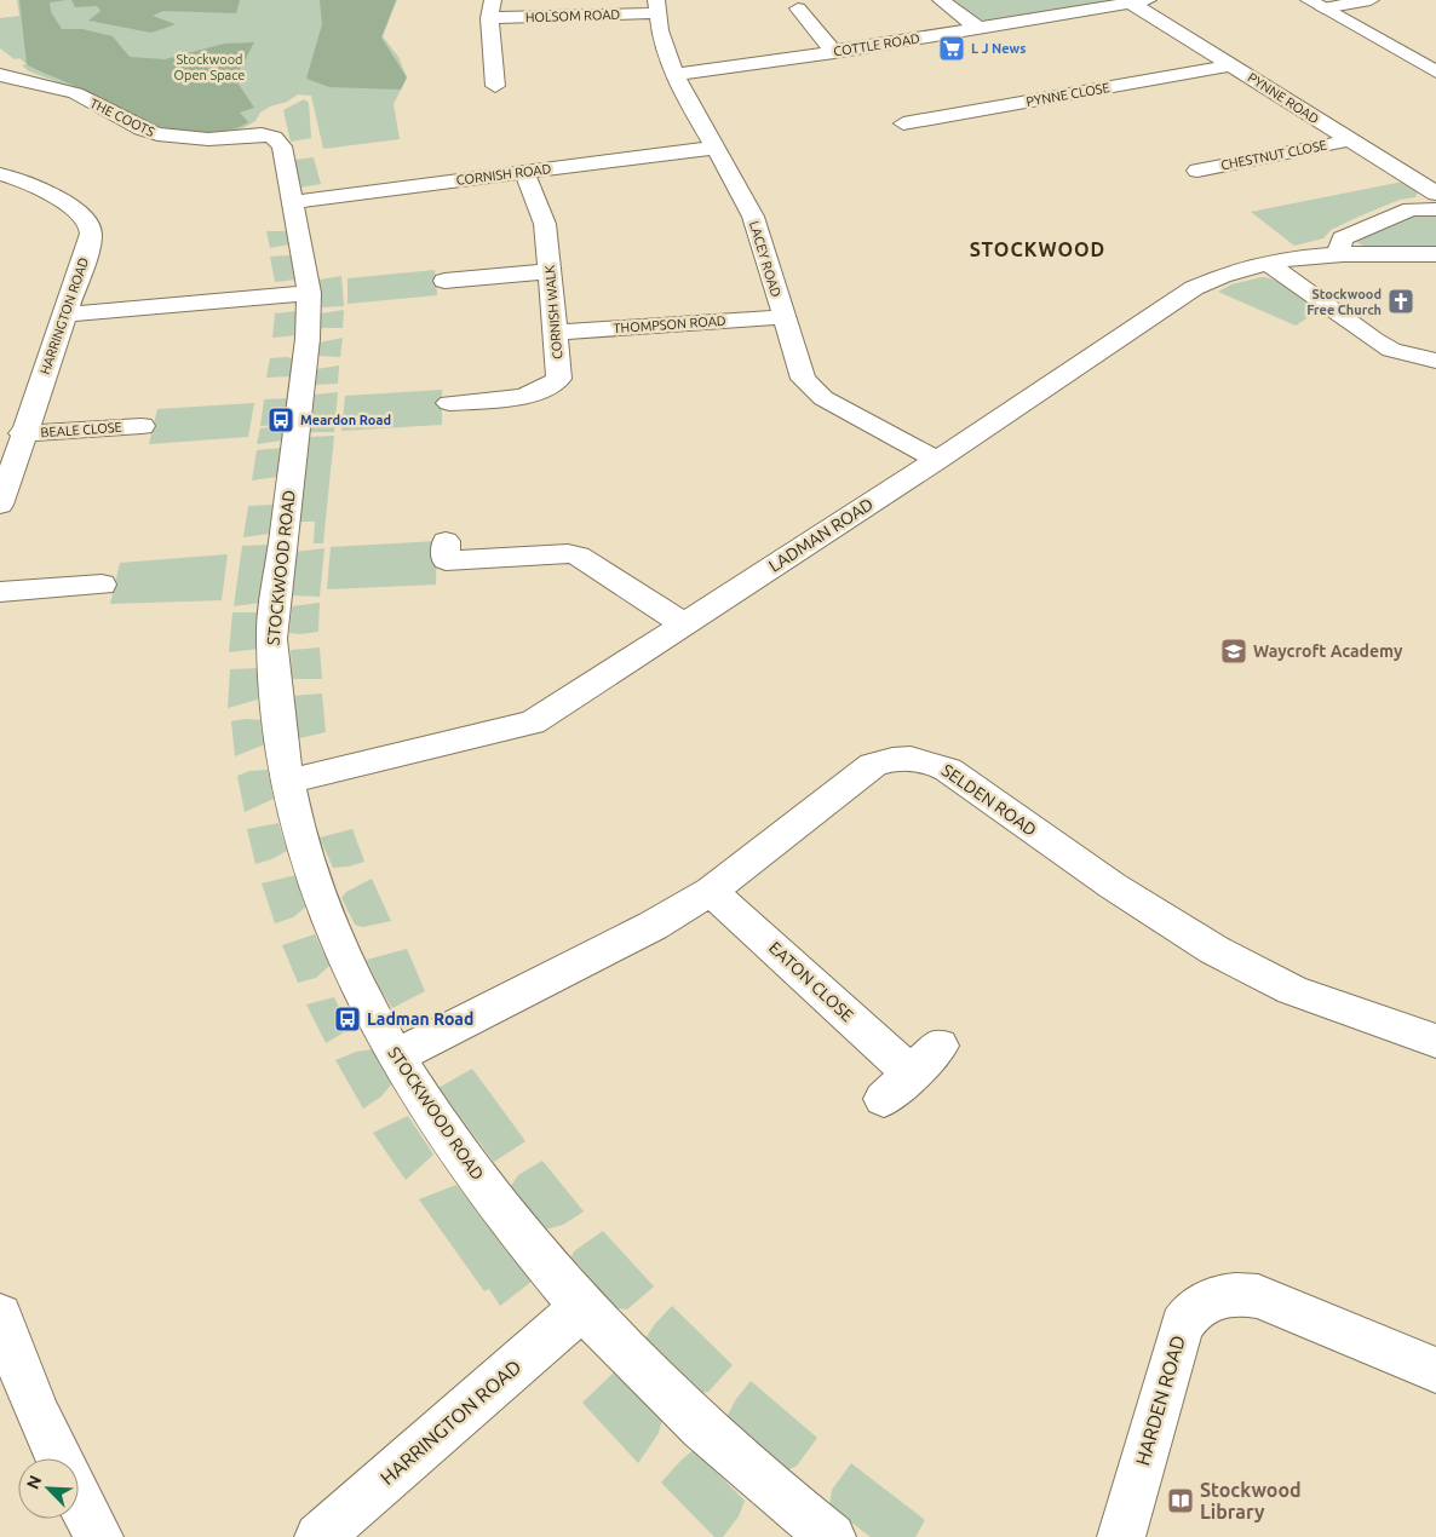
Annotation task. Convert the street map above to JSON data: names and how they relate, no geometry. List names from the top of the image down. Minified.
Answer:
{"streets":{"street":["HOLSOM ROAD","COTTLE ROAD","PYNNE CLOSE","PYNNE ROAD","THE COOTS","CHESTNUT CLOSE","CORNISH ROAD","LACEY ROAD","CORNISH WALK","HARRINGTON ROAD","THOMPSON ROAD","BEALE CLOSE","LADMAN ROAD","STOCKWOOD ROAD","SELDEN ROAD","EATON CLOSE","HARDEN ROAD"]},"crossings":[["HOLSOM ROAD","LACEY ROAD"],["COTTLE ROAD","PYNNE ROAD"],["COTTLE ROAD","LACEY ROAD"],["PYNNE CLOSE","PYNNE ROAD"],["PYNNE ROAD","CHESTNUT CLOSE"],["THE COOTS","STOCKWOOD ROAD"],["CORNISH ROAD","LACEY ROAD"],["CORNISH ROAD","CORNISH WALK"],["CORNISH ROAD","STOCKWOOD ROAD"],["LACEY ROAD","THOMPSON ROAD"],["LACEY ROAD","LADMAN ROAD"],["CORNISH WALK","THOMPSON ROAD"],["HARRINGTON ROAD","BEALE CLOSE"],["HARRINGTON ROAD","STOCKWOOD ROAD"],["LADMAN ROAD","STOCKWOOD ROAD"],["STOCKWOOD ROAD","SELDEN ROAD"],["SELDEN ROAD","EATON CLOSE"]],"districts":["STOCKWOOD"],"parks":["Stockwood Open Space"],"places":{"supermarket":["L J News"],"church":["Stockwood Free Church"],"bus stop":["Meardon Road","Ladman Road"],"school or university":["Waycroft Academy"],"library":["Stockwood Library"]},"north":"top left"}
